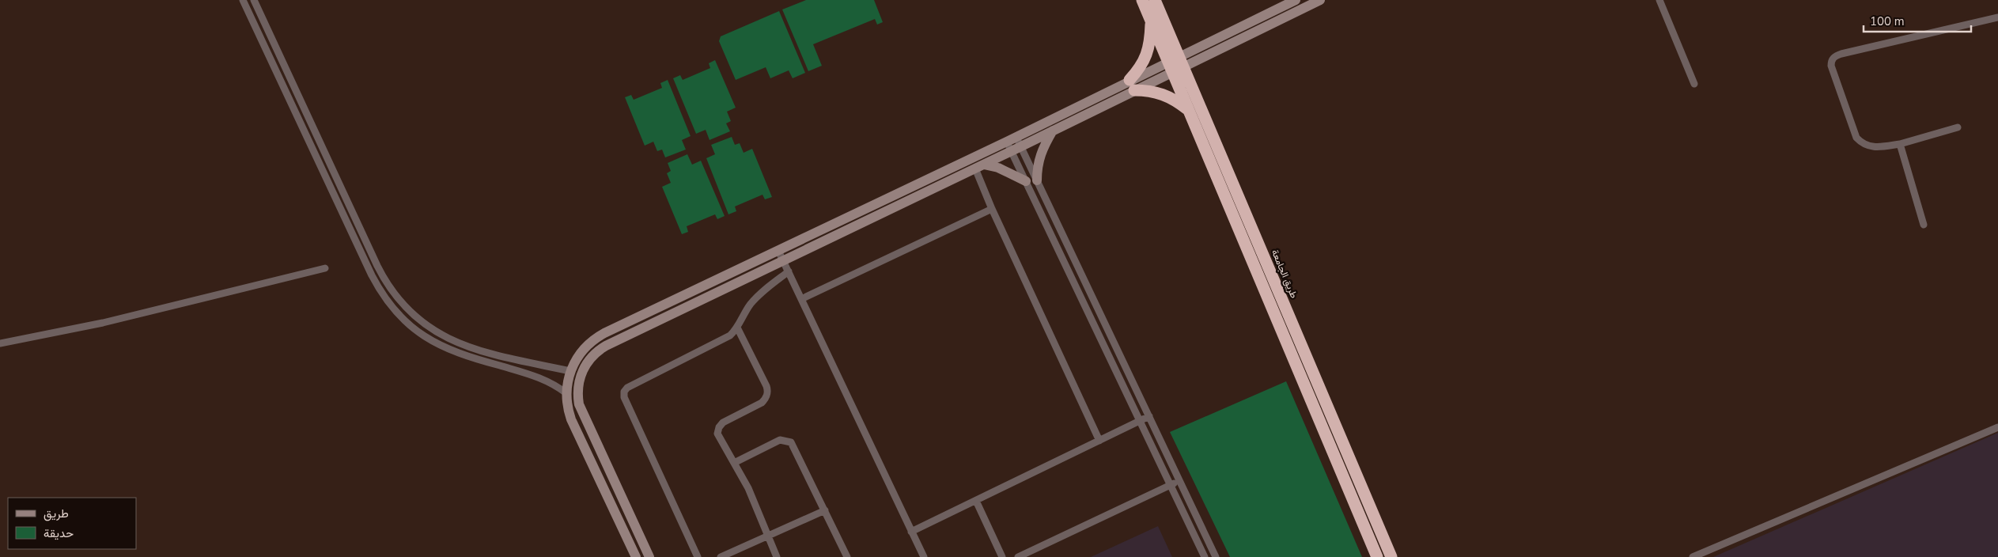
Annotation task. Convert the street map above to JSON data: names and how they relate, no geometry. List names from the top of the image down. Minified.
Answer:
{"streets":{"highway":["طريق الجامعة"]},"legend":["طريق","حديقة"],"scale_bar":"100 m"}
